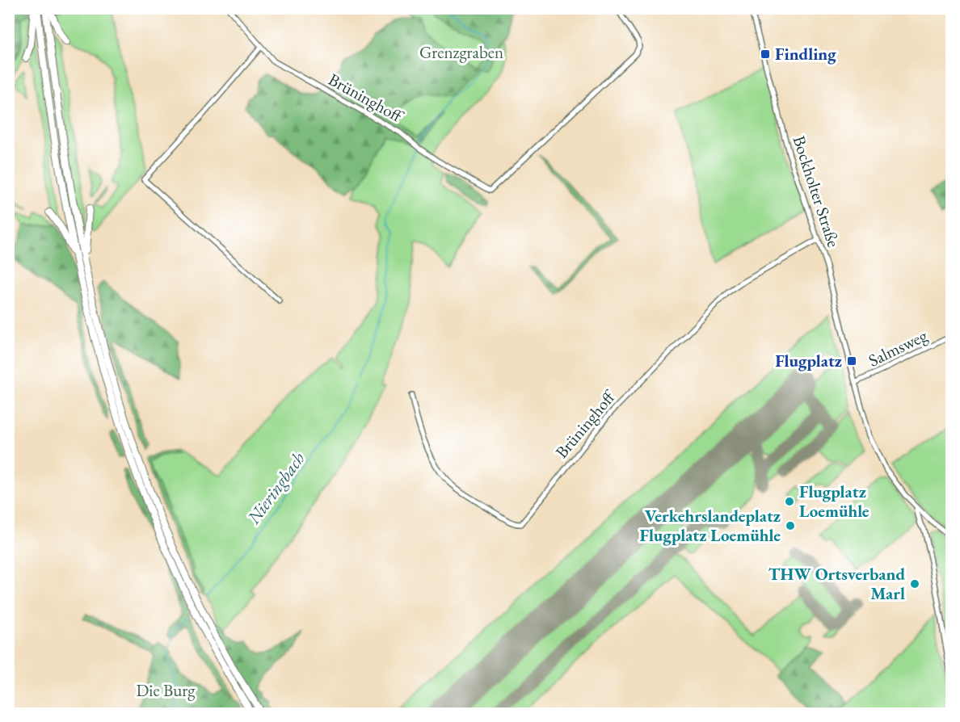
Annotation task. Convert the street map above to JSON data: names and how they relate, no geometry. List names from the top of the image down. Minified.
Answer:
{"streets":{"street":["Brüninghoff","Bockholter Straße","Salmsweg"]},"crossings":[["Brüninghoff","Bockholter Straße"],["Bockholter Straße","Salmsweg"]],"water":["Nieringbach"],"parks":["Grenzgraben","Die Burg"],"places":{"transit":["Findling","Flugplatz"],"other":["Flugplatz Loemühle","Verkehrslandeplatz Flugplatz Loemühle","THW Ortsverband Marl"]}}
